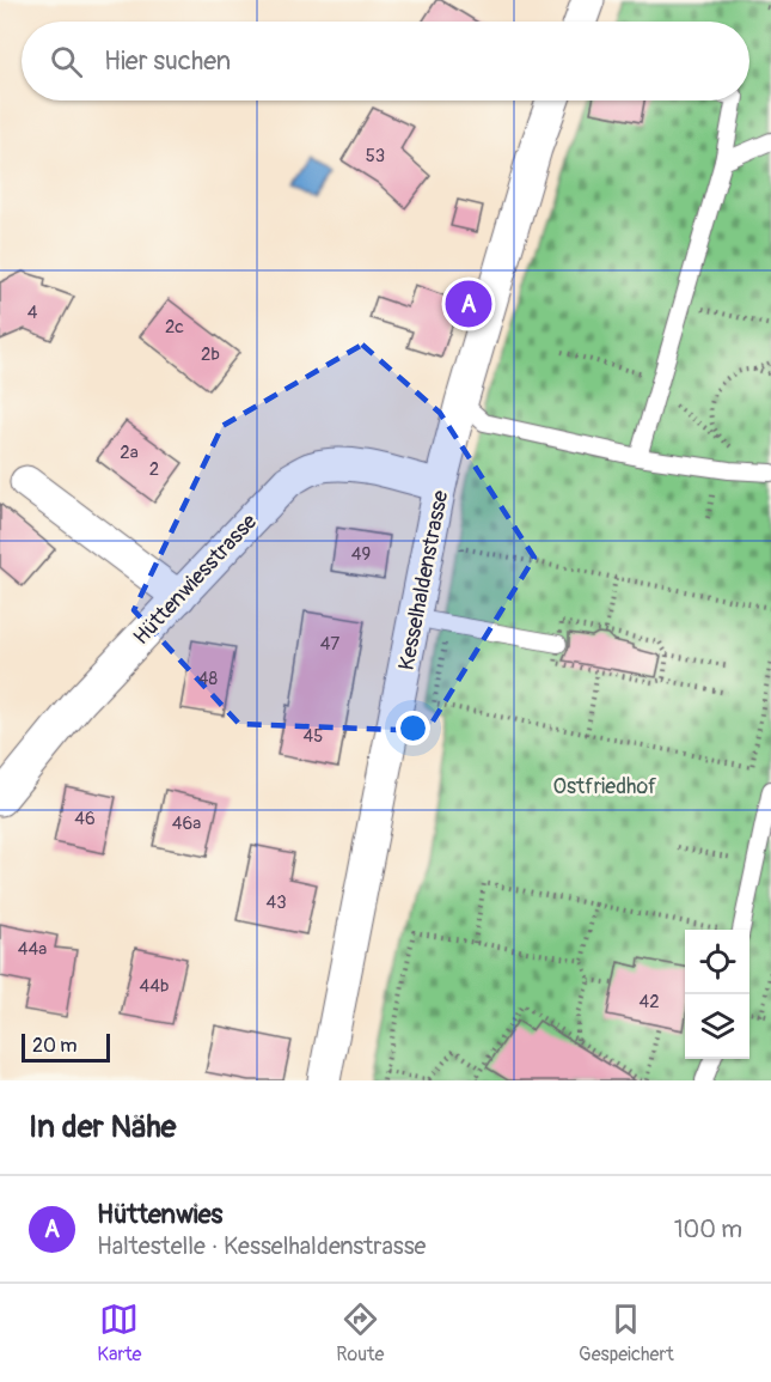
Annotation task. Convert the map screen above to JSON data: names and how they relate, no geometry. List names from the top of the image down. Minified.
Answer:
{"streets":{"street":["Hüttenwiesstrasse","Kesselhaldenstrasse"]},"crossings":[["Hüttenwiesstrasse","Kesselhaldenstrasse"]],"parks":["Ostfriedhof"],"house_numbers":["53","4","2c","2b","2a","2","49","47","48","45","46","46a","43","44a","44b","42"],"scale_bar":"20 m","page":{"search":"Hier suchen","pins":"A","scale":"20 m","heading":"In der Nähe","list":[{"mark":"A","name":"Hüttenwies","note":"Haltestelle · Kesselhaldenstrasse","value":"100 m"}],"nav":["Karte","Route","Gespeichert"]}}
